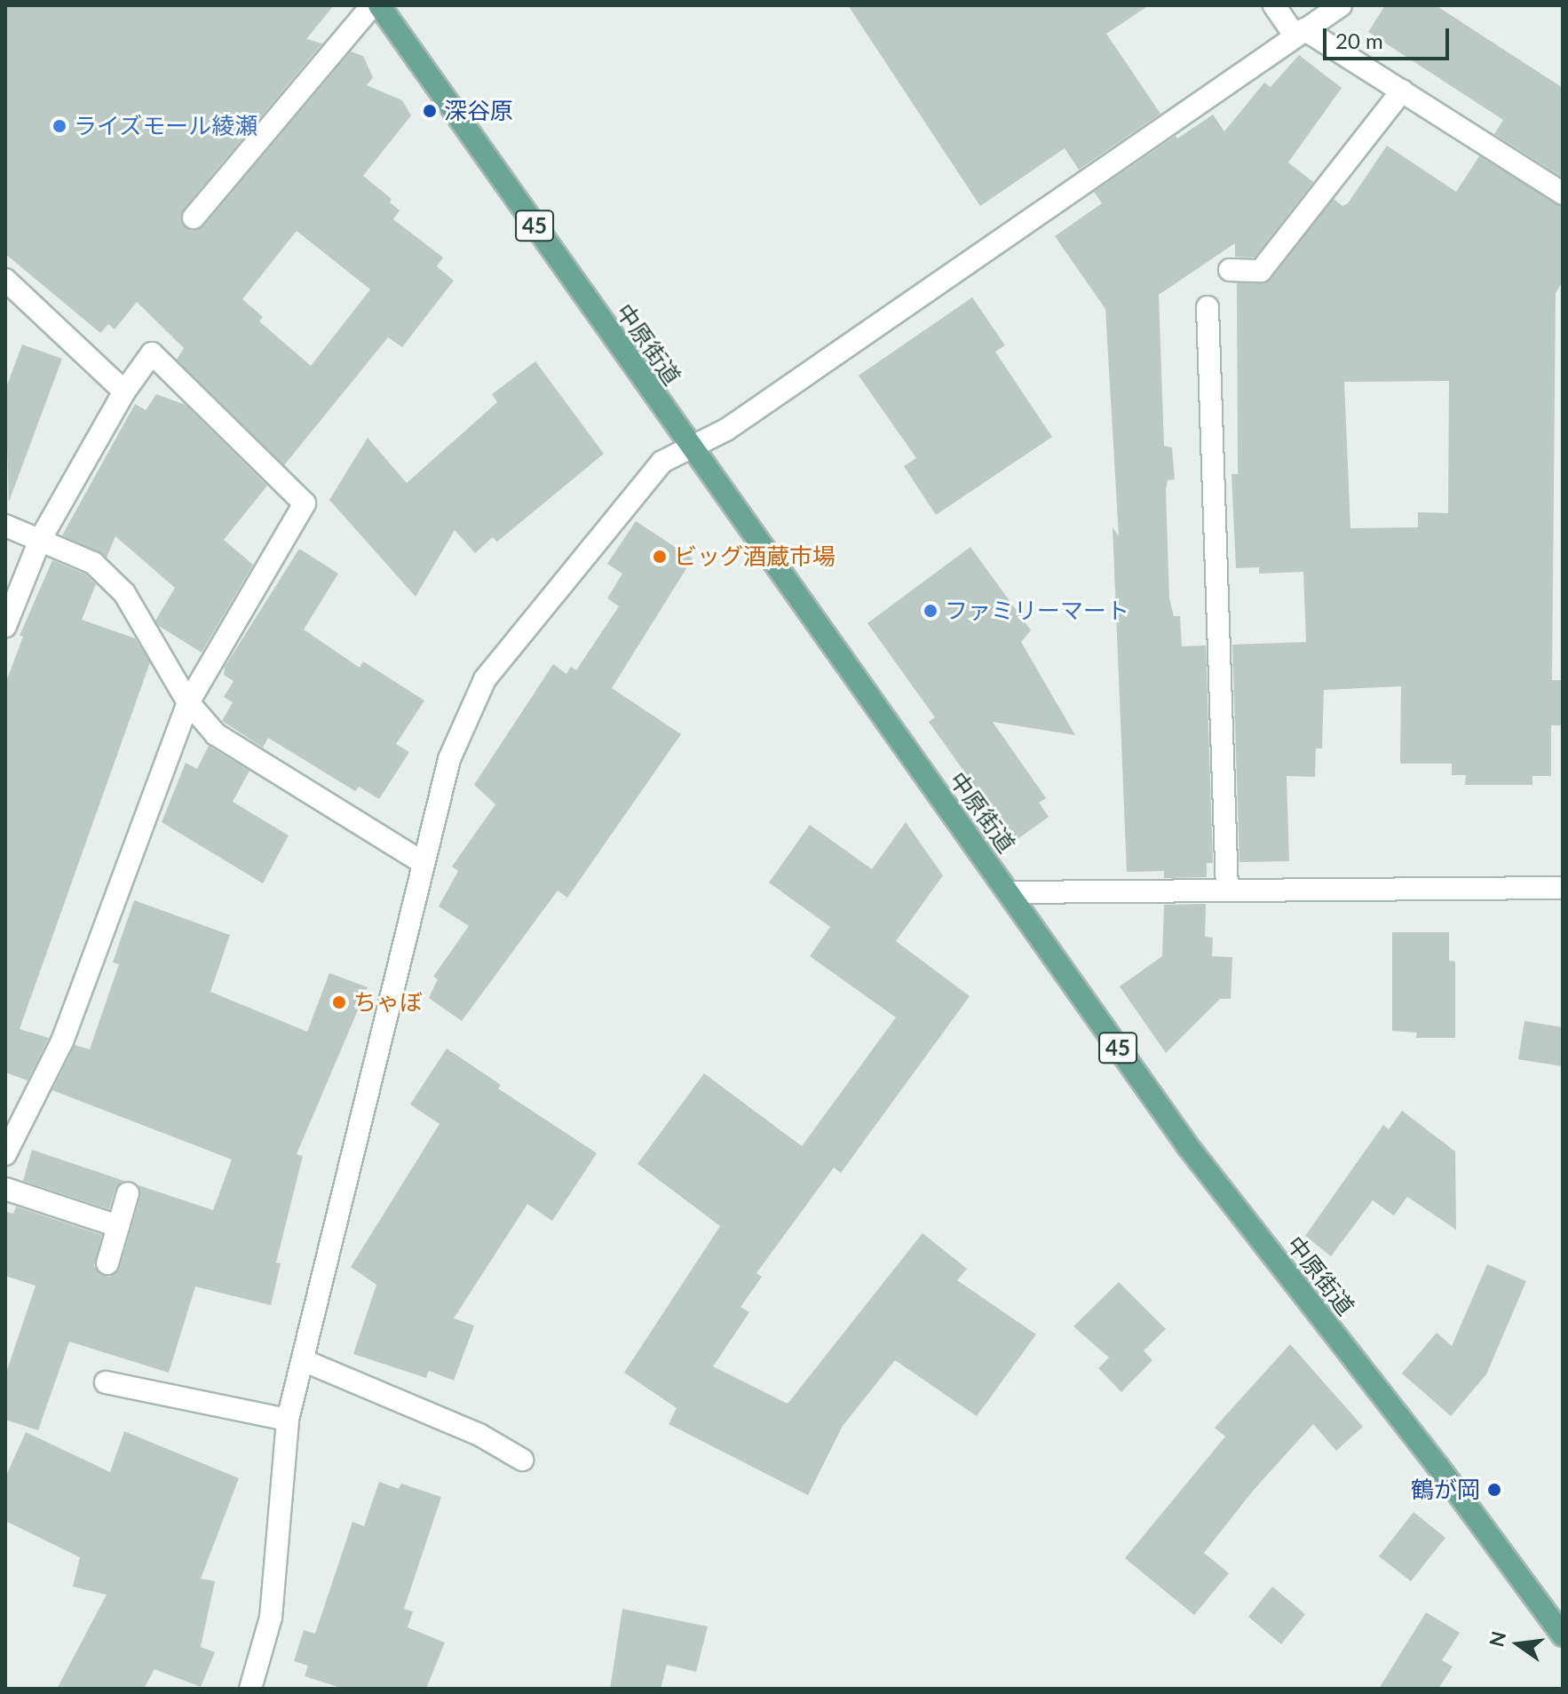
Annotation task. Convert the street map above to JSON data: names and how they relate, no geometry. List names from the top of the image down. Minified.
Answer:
{"streets":{"main road":["45","中原街道"]},"places":["深谷原","ライズモール綾瀬","ビッグ酒蔵市場","ファミリーマート","ちゃぼ","鶴が岡"],"scale_bar":"20 m","north":"left"}
